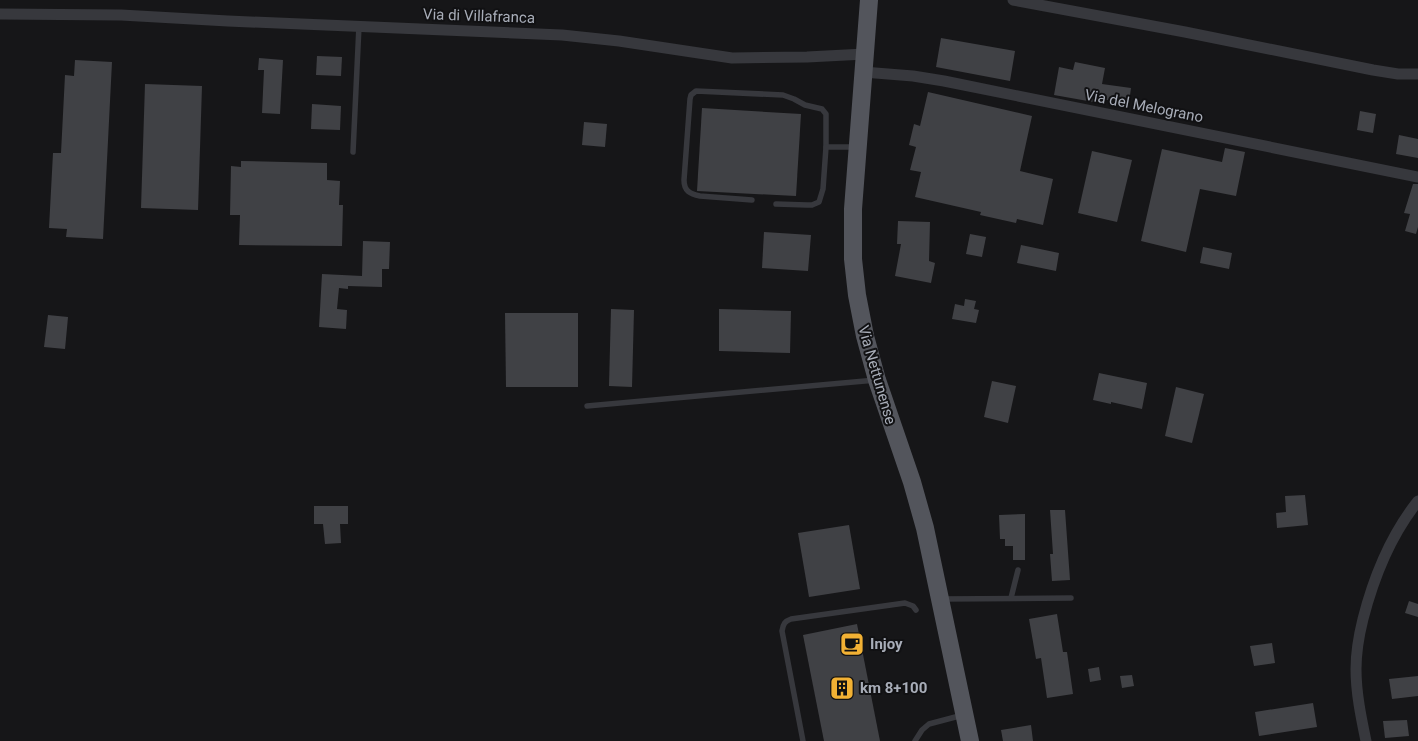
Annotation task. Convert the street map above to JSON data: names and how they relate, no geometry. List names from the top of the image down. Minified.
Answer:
{"streets":{"main road":["Via Nettunense"],"street":["Via di Villafranca","Via del Melograno"]},"crossings":[["Via di Villafranca","Via Nettunense"],["Via del Melograno","Via Nettunense"]],"places":{"cafe":["Injoy"],"building":["km 8+100"]}}
